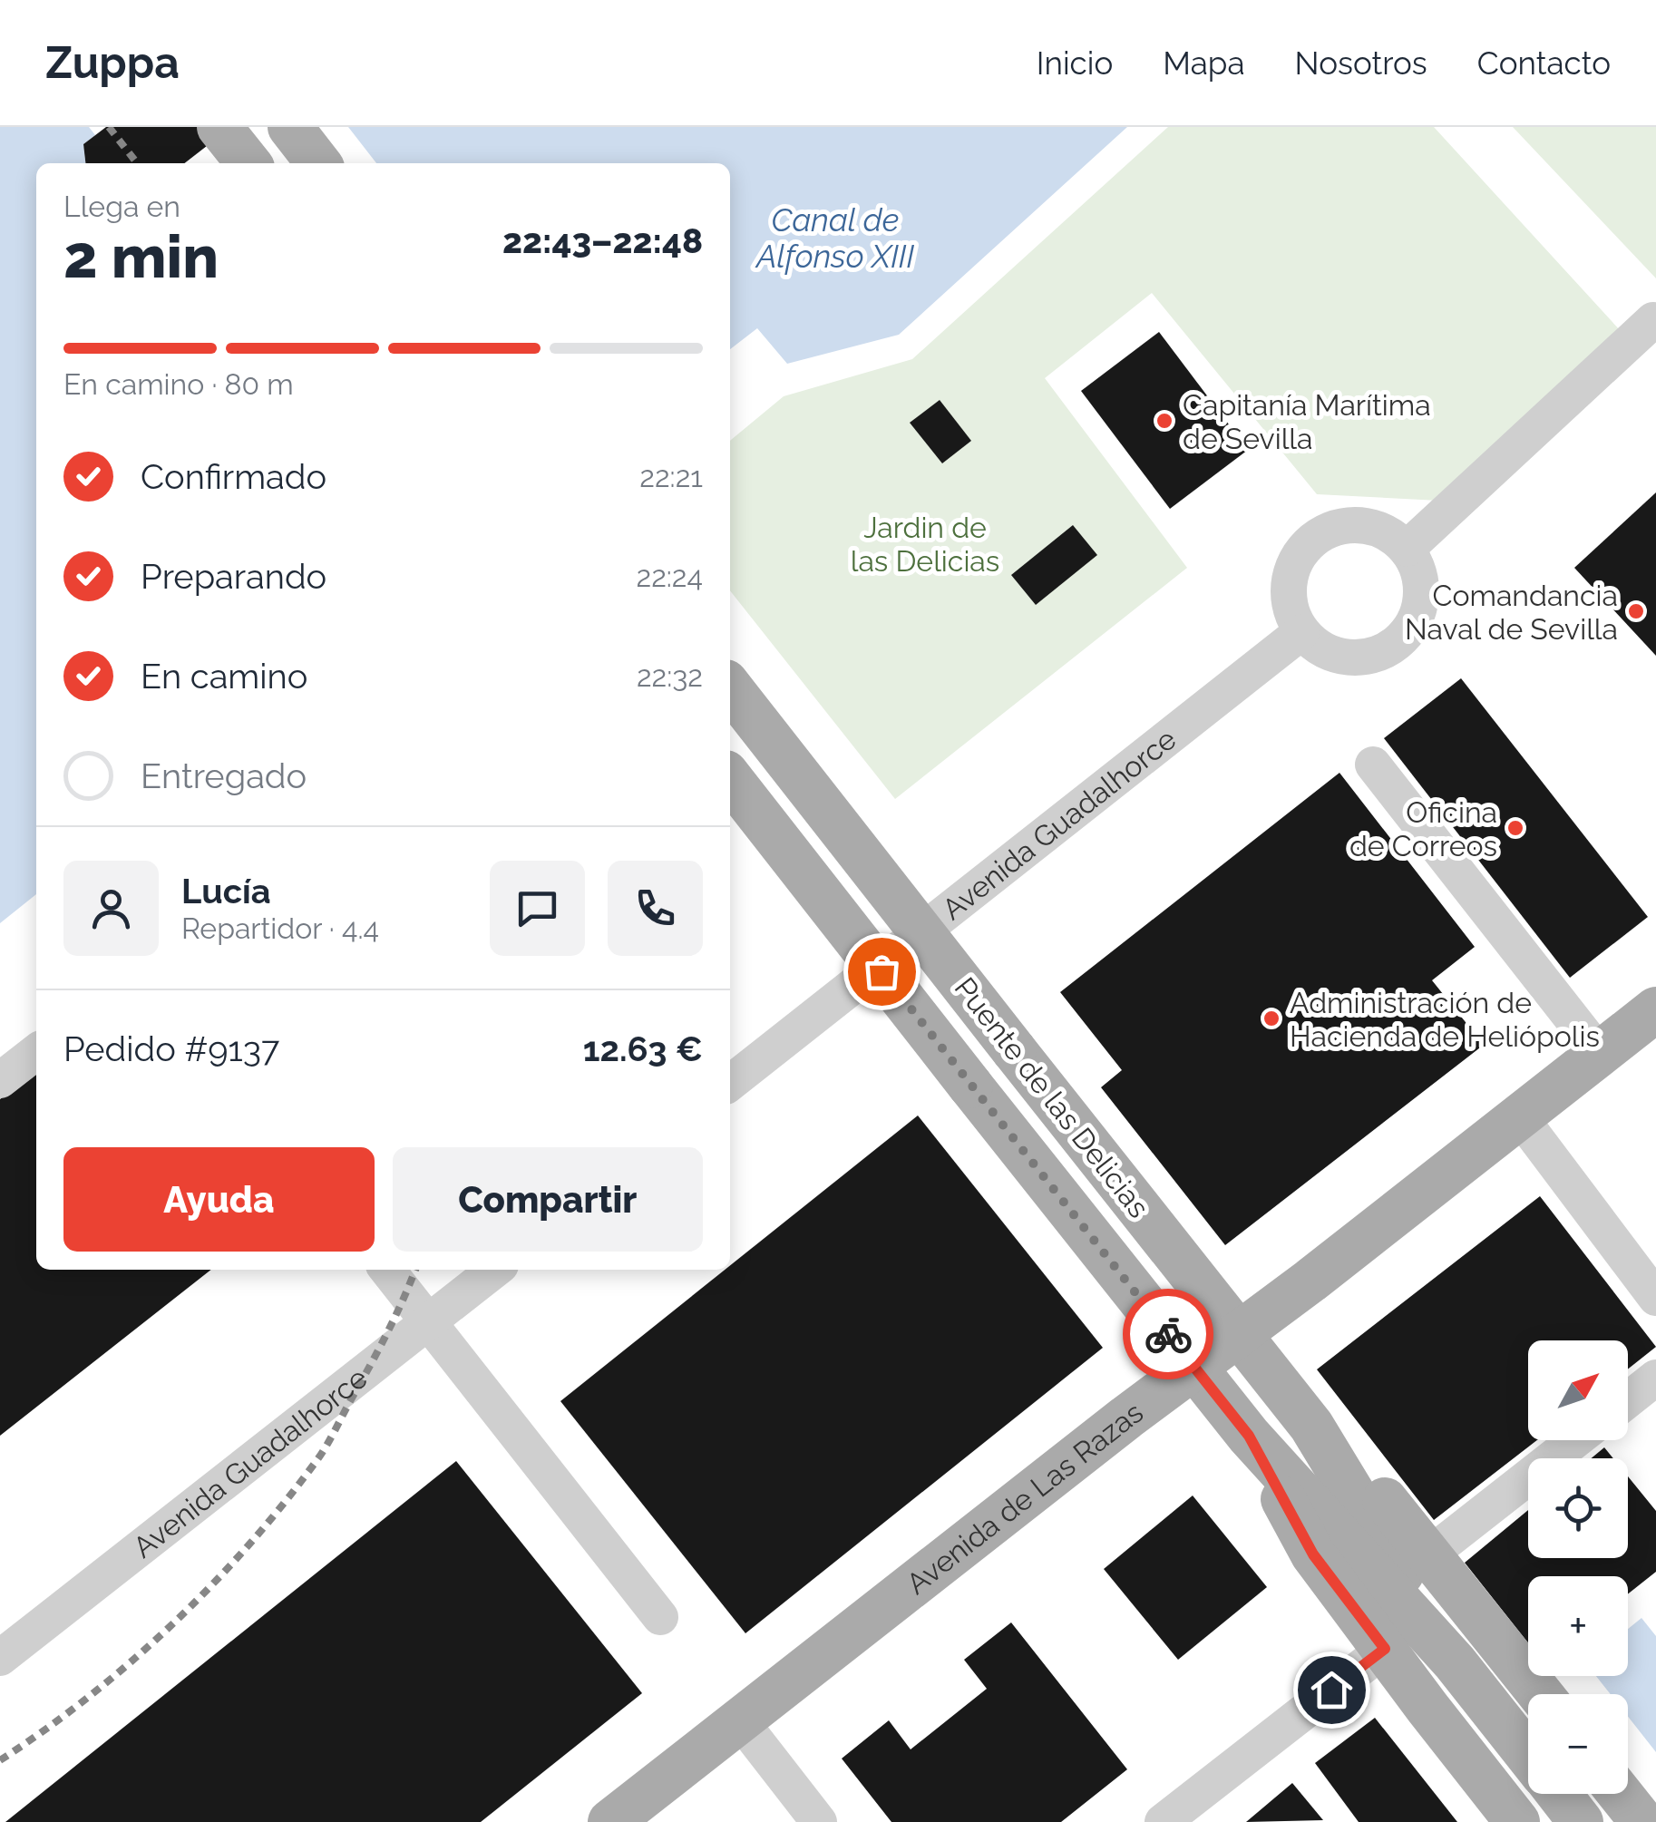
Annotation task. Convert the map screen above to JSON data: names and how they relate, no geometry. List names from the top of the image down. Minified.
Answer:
{"streets":{"main road":["Puente de las Delicias","Avenida de Las Razas"],"street":["Avenida Guadalhorce"]},"crossings":[["Puente de las Delicias","Avenida de Las Razas"]],"water":["Canal de Alfonso XIII"],"parks":["Jardin de las Delicias"],"places":["Capitanía Marítima de Sevilla","Comandancia Naval de Sevilla","Oficina de Correos","Administración de Hacienda de Heliópolis"],"north":"top right","page":{"header":"Zuppa","nav":["Inicio","Mapa","Nosotros","Contacto"],"heading":["2 min","Llega en","22:43–22:48"],"panel":["Lucía","Repartidor · 4.4","Pedido #9137","12.63 €"],"bar":"En camino · 80 m","list":[["Confirmado","22:21"],["Preparando","22:24"],["En camino","22:32"],"Entregado"],"buttons":["Ayuda","Compartir"],"map_buttons":["+","−"]}}
